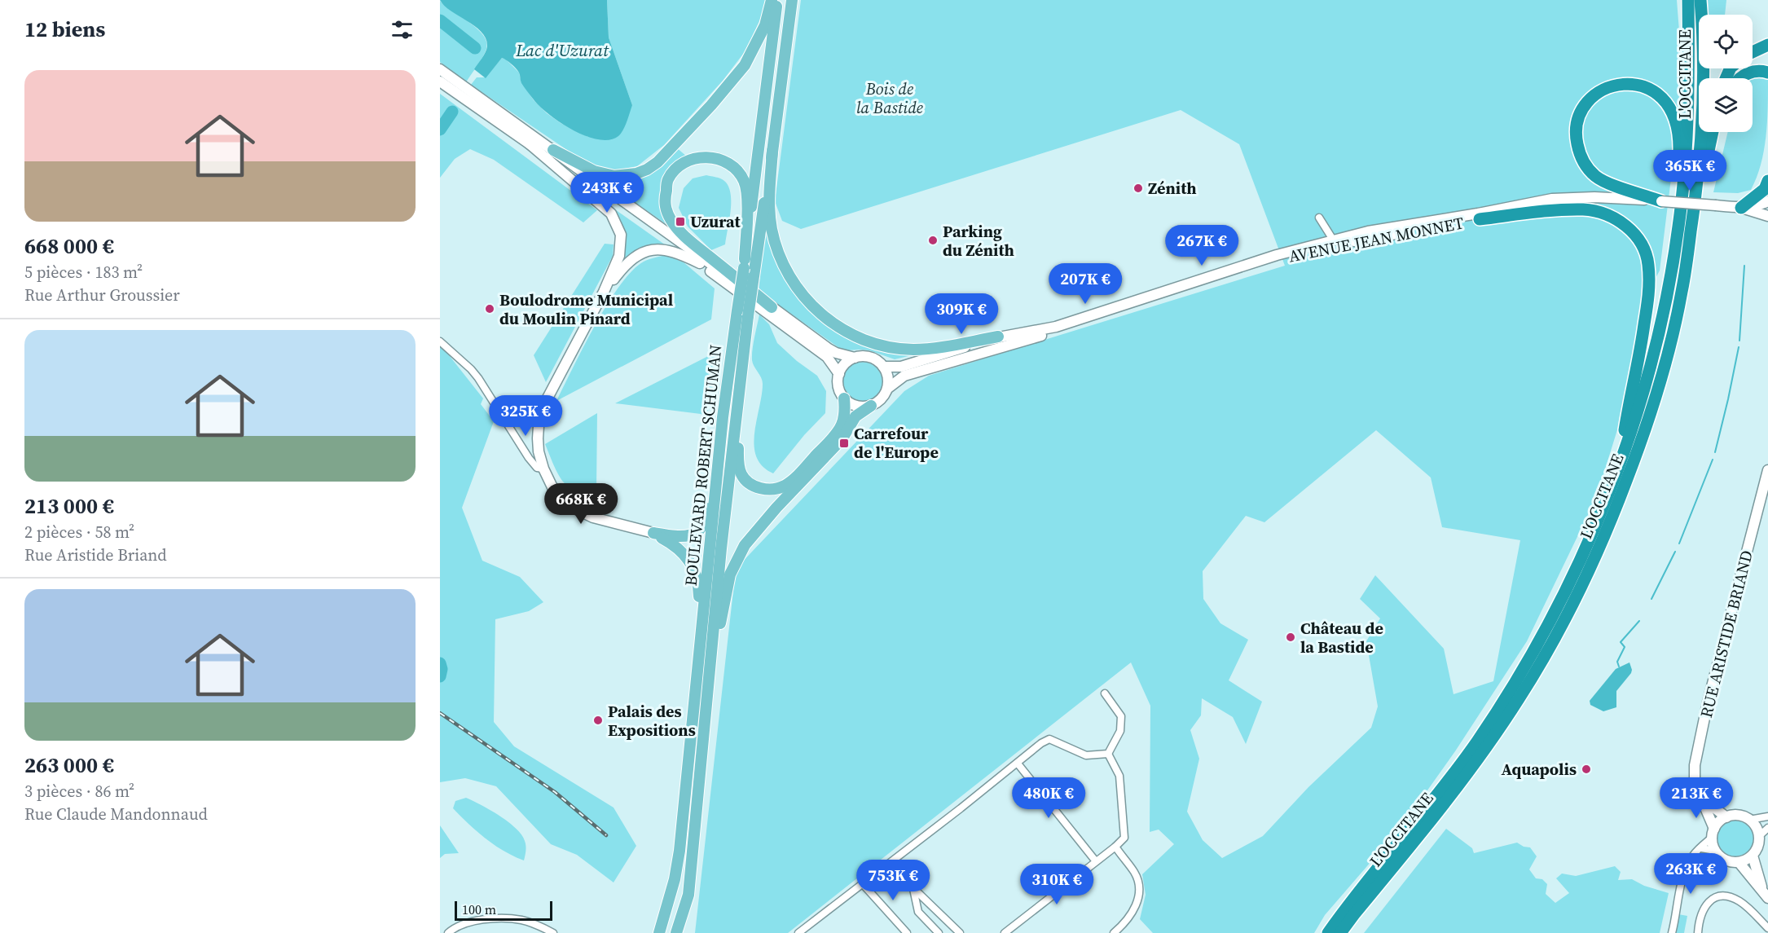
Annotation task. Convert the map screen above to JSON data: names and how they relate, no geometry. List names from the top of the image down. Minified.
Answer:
{"streets":{"highway":["L'OCCITANE"],"main road":["AVENUE JEAN MONNET","BOULEVARD ROBERT SCHUMAN","RUE ARISTIDE BRIAND"]},"water":["Lac d'Uzurat"],"parks":["Bois de la Bastide"],"places":{"other":["Zénith","Parking du Zénith","Boulodrome Municipal du Moulin Pinard","Château de la Bastide","Palais des Expositions","Aquapolis"],"transit":["Uzurat","Carrefour de l'Europe"]},"scale_bar":"100 m","page":{"heading":"12 biens","list":[{"name":"668 000 €","note":"5 pièces · 183 m² · Rue Arthur Groussier"},{"name":"213 000 €","note":"2 pièces · 58 m² · Rue Aristide Briand"},{"name":"263 000 €","note":"3 pièces · 86 m² · Rue Claude Mandonnaud"}],"price":["365K €","243K €","267K €","207K €","309K €","325K €","668K €","480K €","213K €","263K €","753K €","310K €"],"scale":"100 m"}}
